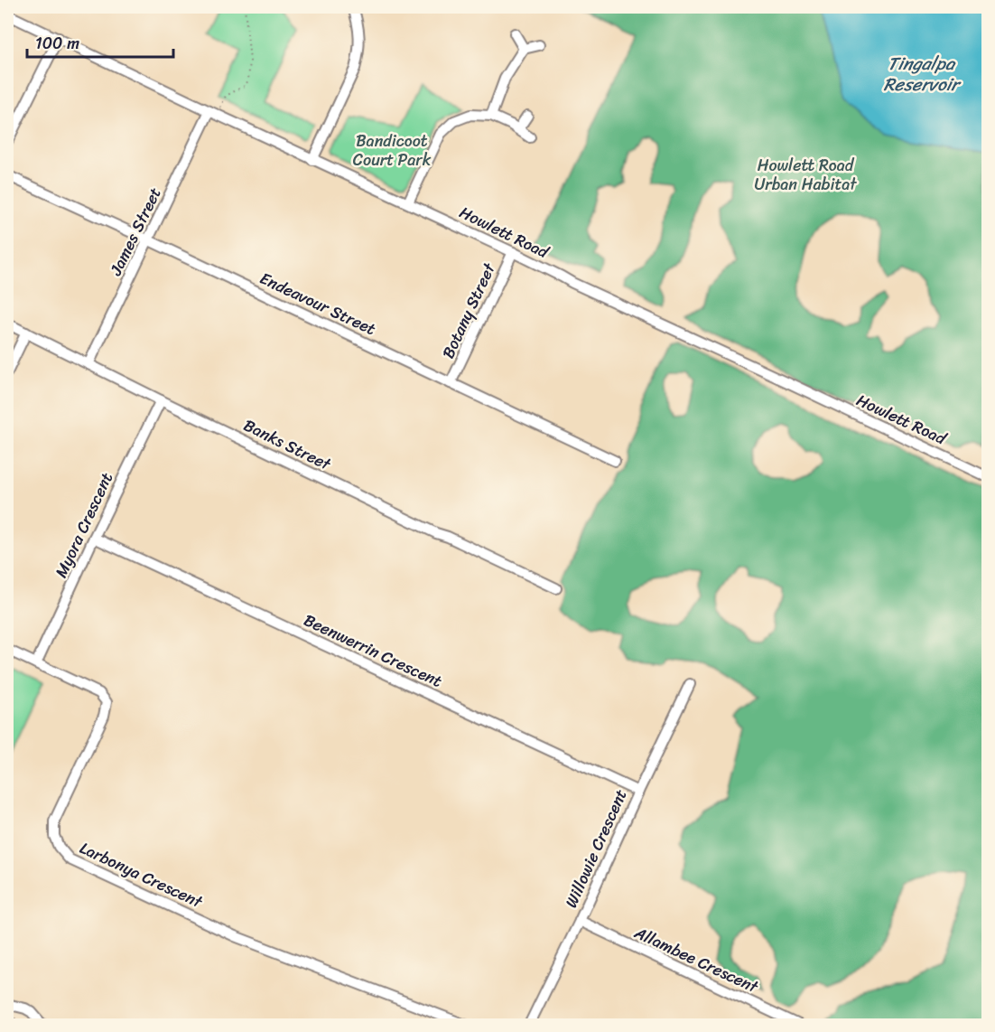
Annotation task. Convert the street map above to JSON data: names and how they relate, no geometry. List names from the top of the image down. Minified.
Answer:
{"streets":{"street":["James Street","Howlett Road","Endeavour Street","Botany Street","Banks Street","Myora Crescent","Beenwerrin Crescent","Willowie Crescent","Larbonya Crescent","Allambee Crescent"]},"crossings":[["James Street","Howlett Road"],["James Street","Endeavour Street"],["James Street","Banks Street"],["Howlett Road","Botany Street"],["Endeavour Street","Botany Street"],["Banks Street","Myora Crescent"],["Myora Crescent","Beenwerrin Crescent"],["Myora Crescent","Larbonya Crescent"],["Beenwerrin Crescent","Willowie Crescent"],["Willowie Crescent","Allambee Crescent"]],"water":["Tingalpa Reservoir"],"parks":["Bandicoot Court Park","Howlett Road Urban Habitat"],"scale_bar":"100 m"}
